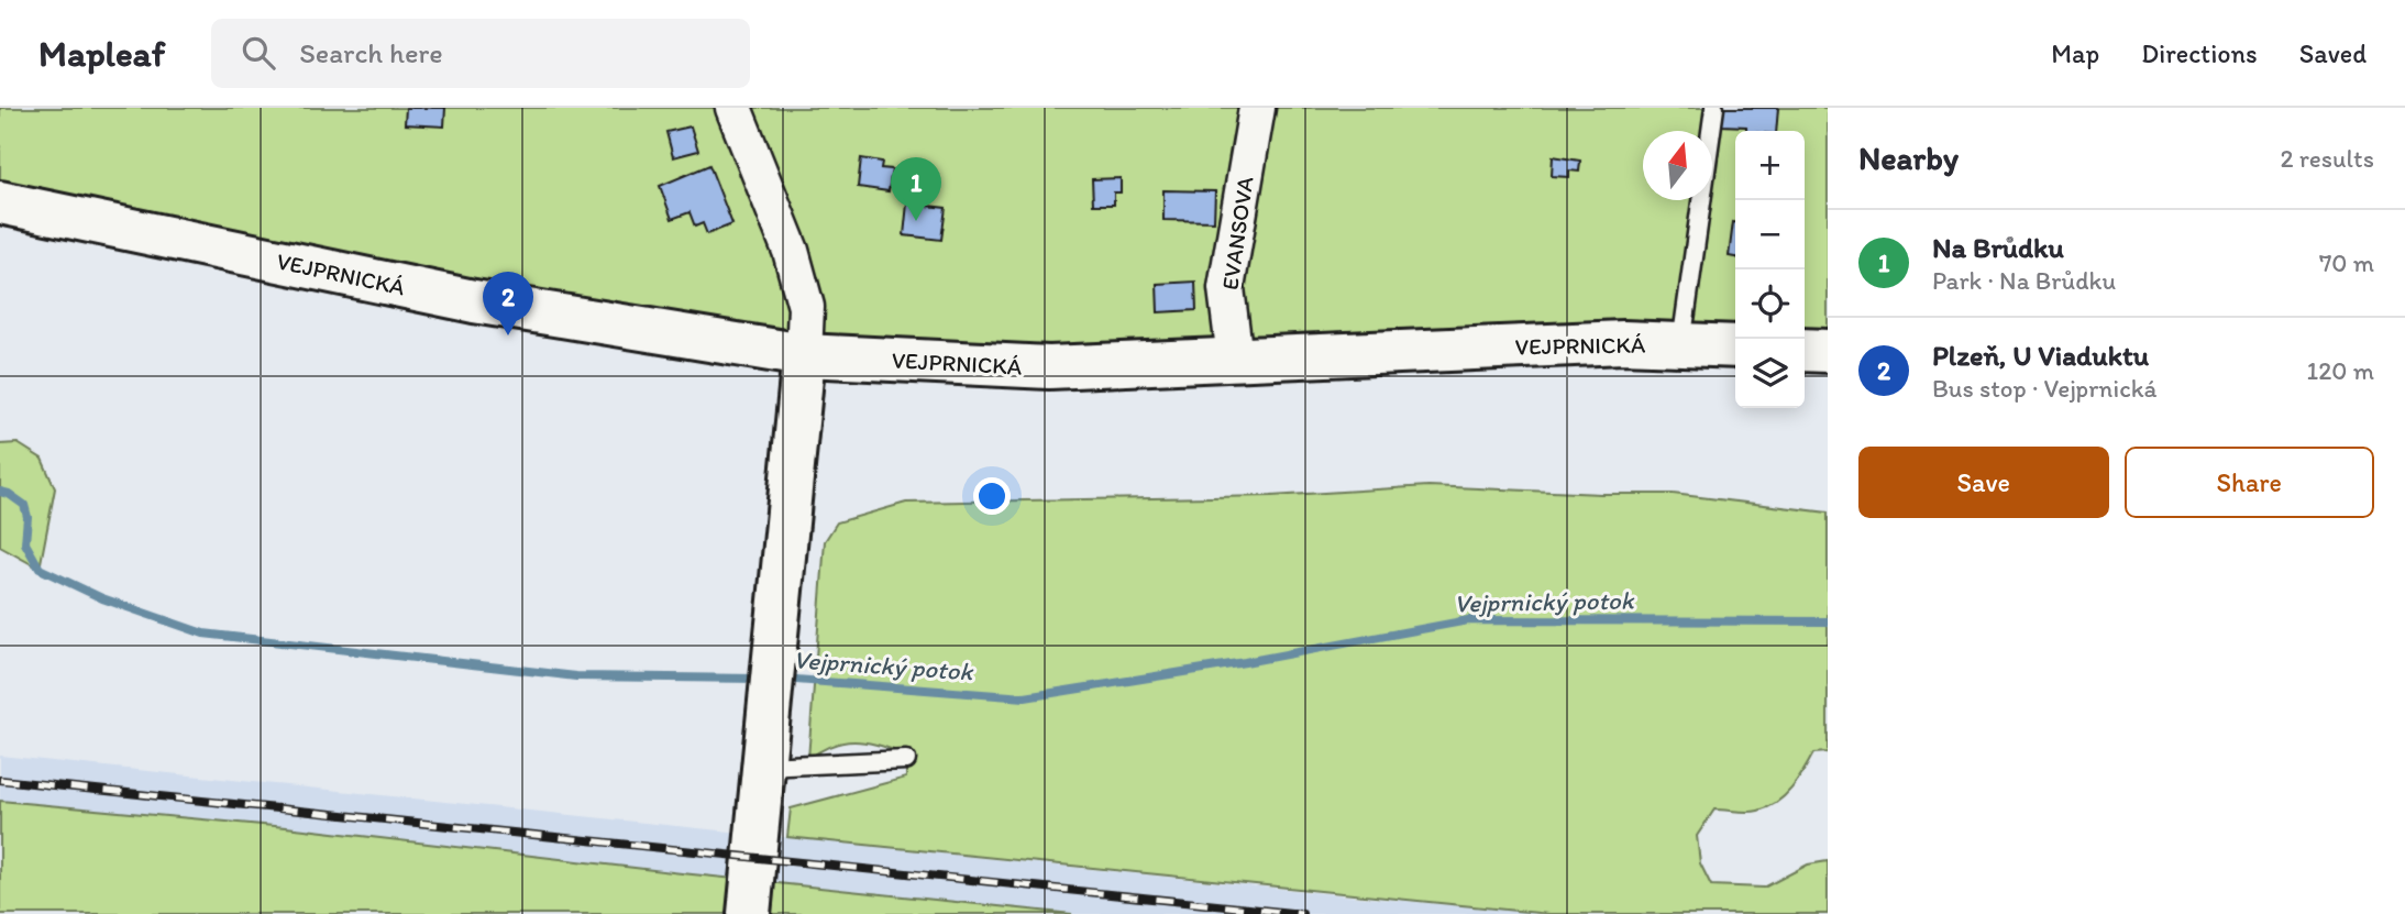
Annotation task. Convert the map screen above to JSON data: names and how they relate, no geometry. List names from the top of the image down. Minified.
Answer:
{"streets":{"main road":["VEJPRNICKÁ"],"street":["EVANSOVA"]},"crossings":[["EVANSOVA","VEJPRNICKÁ"]],"water":["Vejprnický potok"],"north":"top","page":{"header":"Mapleaf","search":"Search here","nav":["Map","Directions","Saved"],"heading":["Nearby","2 results"],"map_buttons":["+","−"],"pins":["1","2"],"list":[{"mark":"1","name":"Na Brůdku","note":"Park · Na Brůdku","value":"70 m"},{"mark":"2","name":"Plzeň, U Viaduktu","note":"Bus stop · Vejprnická","value":"120 m"}],"buttons":["Save","Share"]}}
